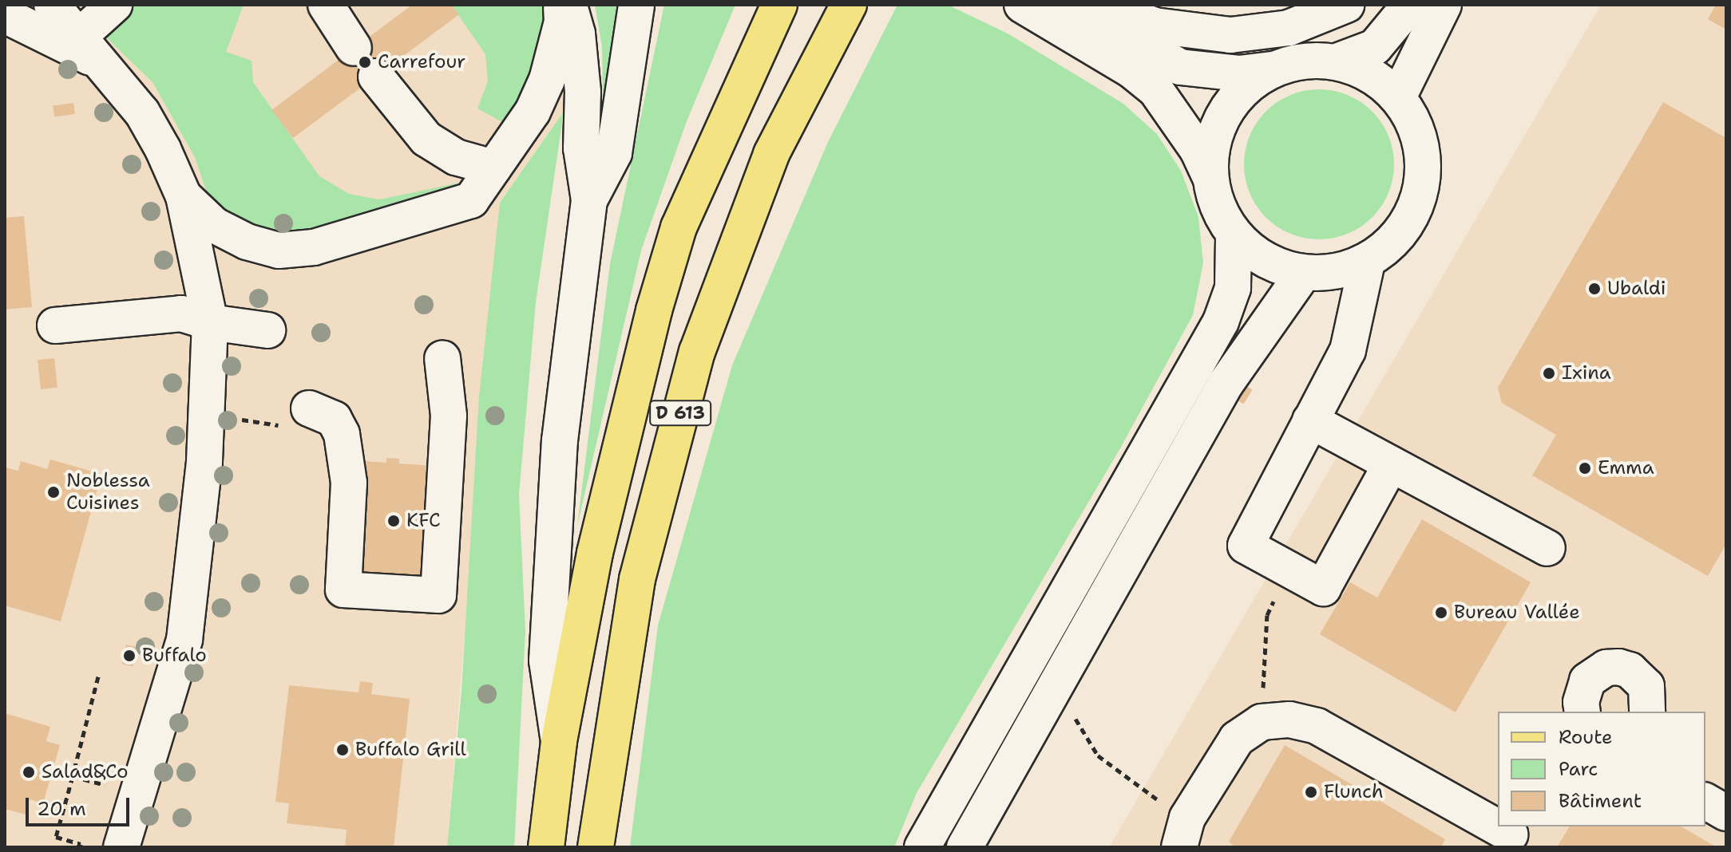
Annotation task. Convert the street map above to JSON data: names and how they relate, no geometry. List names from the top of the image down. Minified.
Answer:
{"streets":{"main road":["D 613"]},"places":["Carrefour","Ubaldi","Ixina","Emma","Noblessa Cuisines","KFC","Bureau Vallée","Buffalo","Buffalo Grill","Salad&Co","Flunch"],"legend":["Route","Parc","Bâtiment"],"scale_bar":"20 m"}
